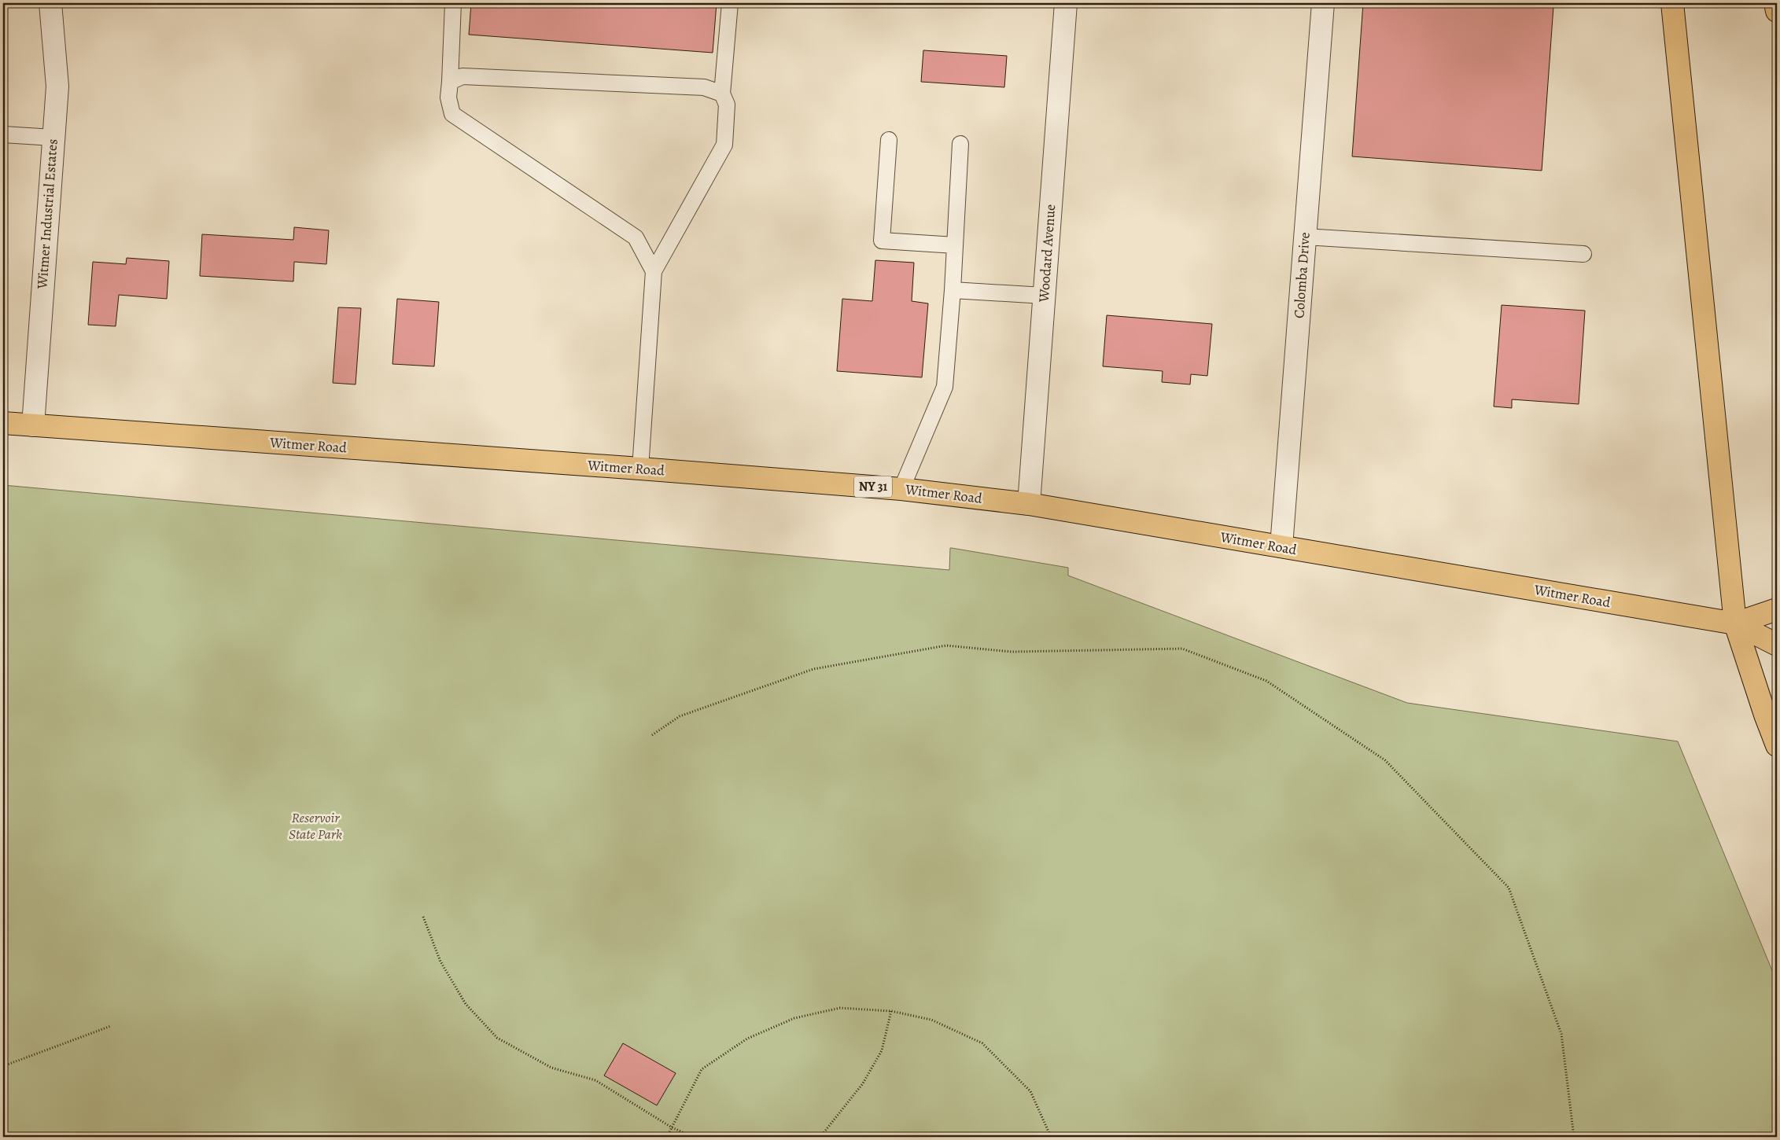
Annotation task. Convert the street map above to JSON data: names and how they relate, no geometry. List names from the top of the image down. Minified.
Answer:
{"streets":{"highway":["Witmer Road","NY 31"],"street":["Witmer Industrial Estates","Woodard Avenue","Colomba Drive"]},"crossings":[["Witmer Industrial Estates","Witmer Road"],["Woodard Avenue","Witmer Road"],["Colomba Drive","Witmer Road"]],"parks":["Reservoir State Park"]}
